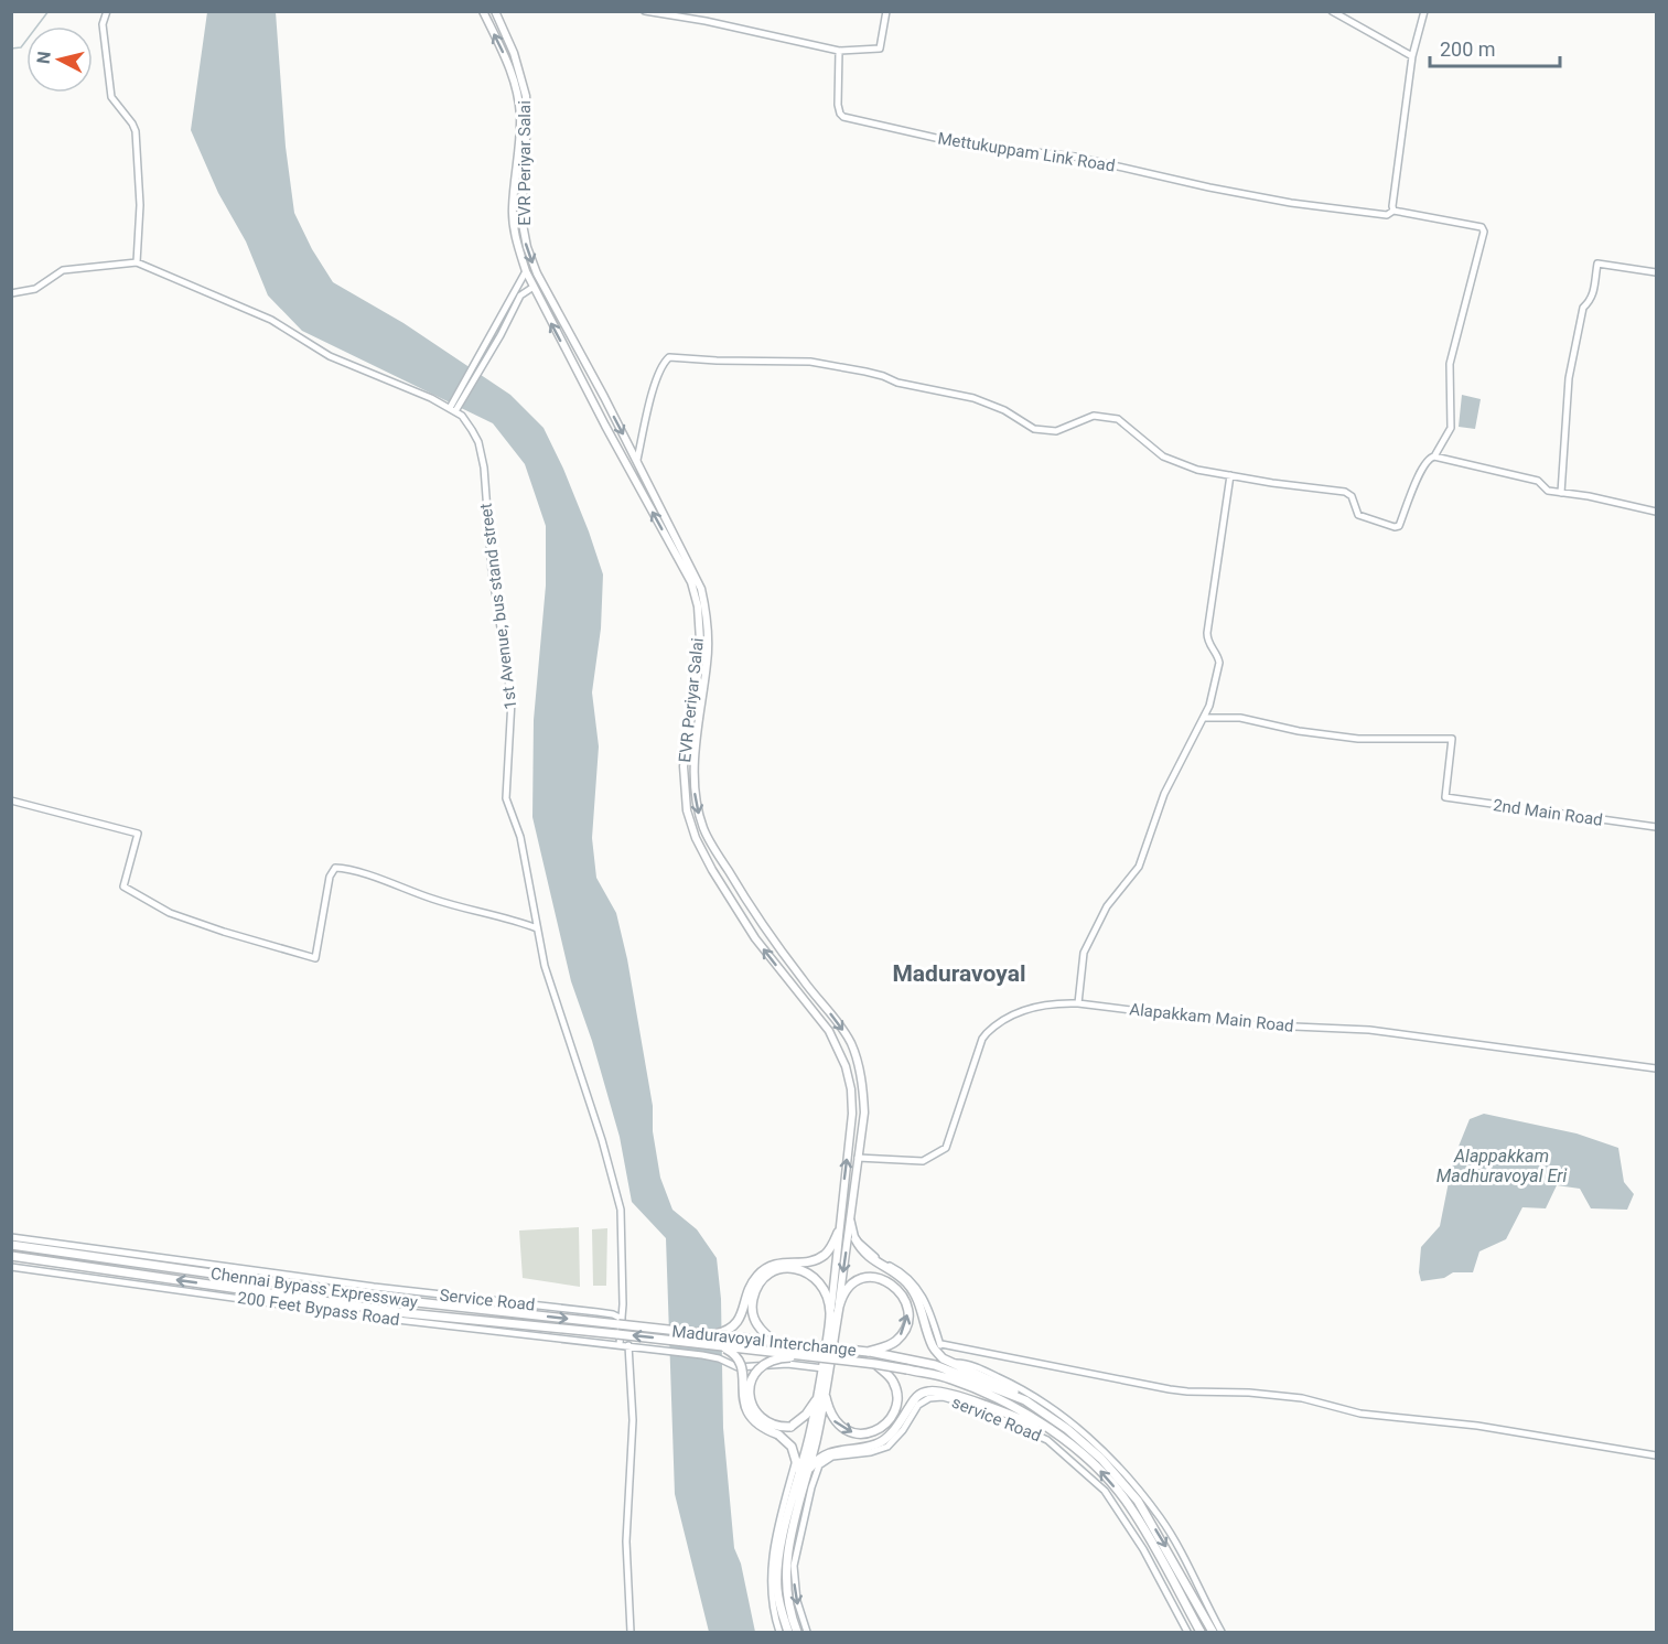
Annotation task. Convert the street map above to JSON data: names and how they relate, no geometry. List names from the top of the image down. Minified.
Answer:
{"streets":{"highway":["Chennai Bypass Expressway","Maduravoyal Interchange"],"main road":["EVR Periyar Salai"],"street":["Mettukuppam Link Road","1st Avenue, bus stand street","2nd Main Road","Alapakkam Main Road","Service Road","200 Feet Bypass Road","service Road"]},"crossings":[["EVR Periyar Salai","Alapakkam Main Road"],["1st Avenue, bus stand street","Chennai Bypass Expressway"],["1st Avenue, bus stand street","Service Road"],["1st Avenue, bus stand street","Maduravoyal Interchange"],["Chennai Bypass Expressway","Service Road"],["Chennai Bypass Expressway","Maduravoyal Interchange"],["Service Road","Maduravoyal Interchange"]],"districts":["Maduravoyal"],"water":["Alappakkam Madhuravoyal Eri"],"scale_bar":"200 m","north":"left"}
